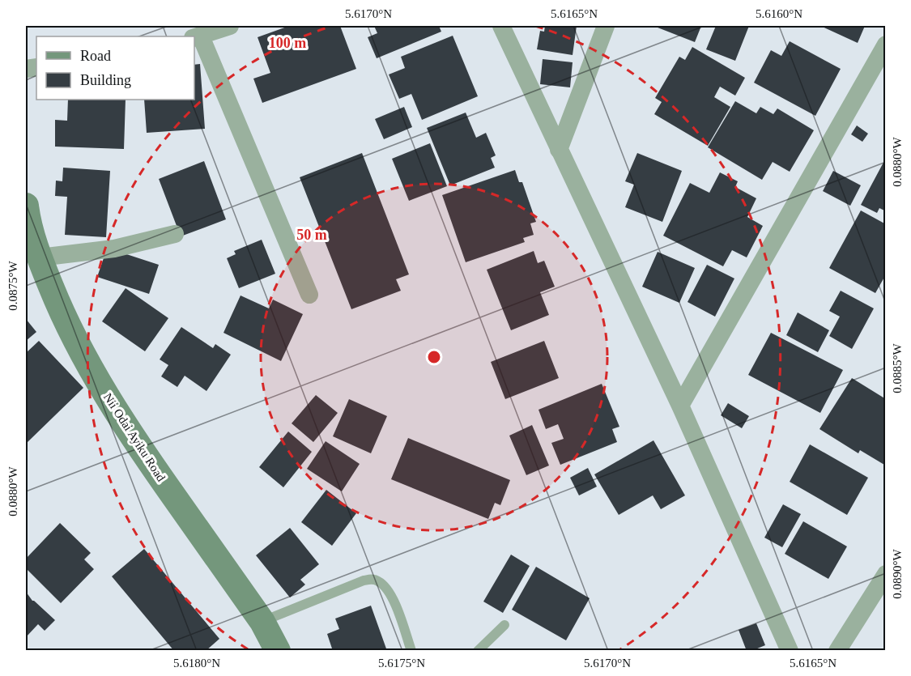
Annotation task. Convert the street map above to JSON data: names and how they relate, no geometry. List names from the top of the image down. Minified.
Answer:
{"streets":{"street":["Nii Odai Ayiku Road"]},"legend":["Road","Building"],"coordinates":["5.6170°N","5.6165°N","5.6160°N","0.0880°W","0.0875°W","0.0885°W","0.0890°W","5.6180°N","5.6175°N"],"rings":["100 m","50 m"]}
